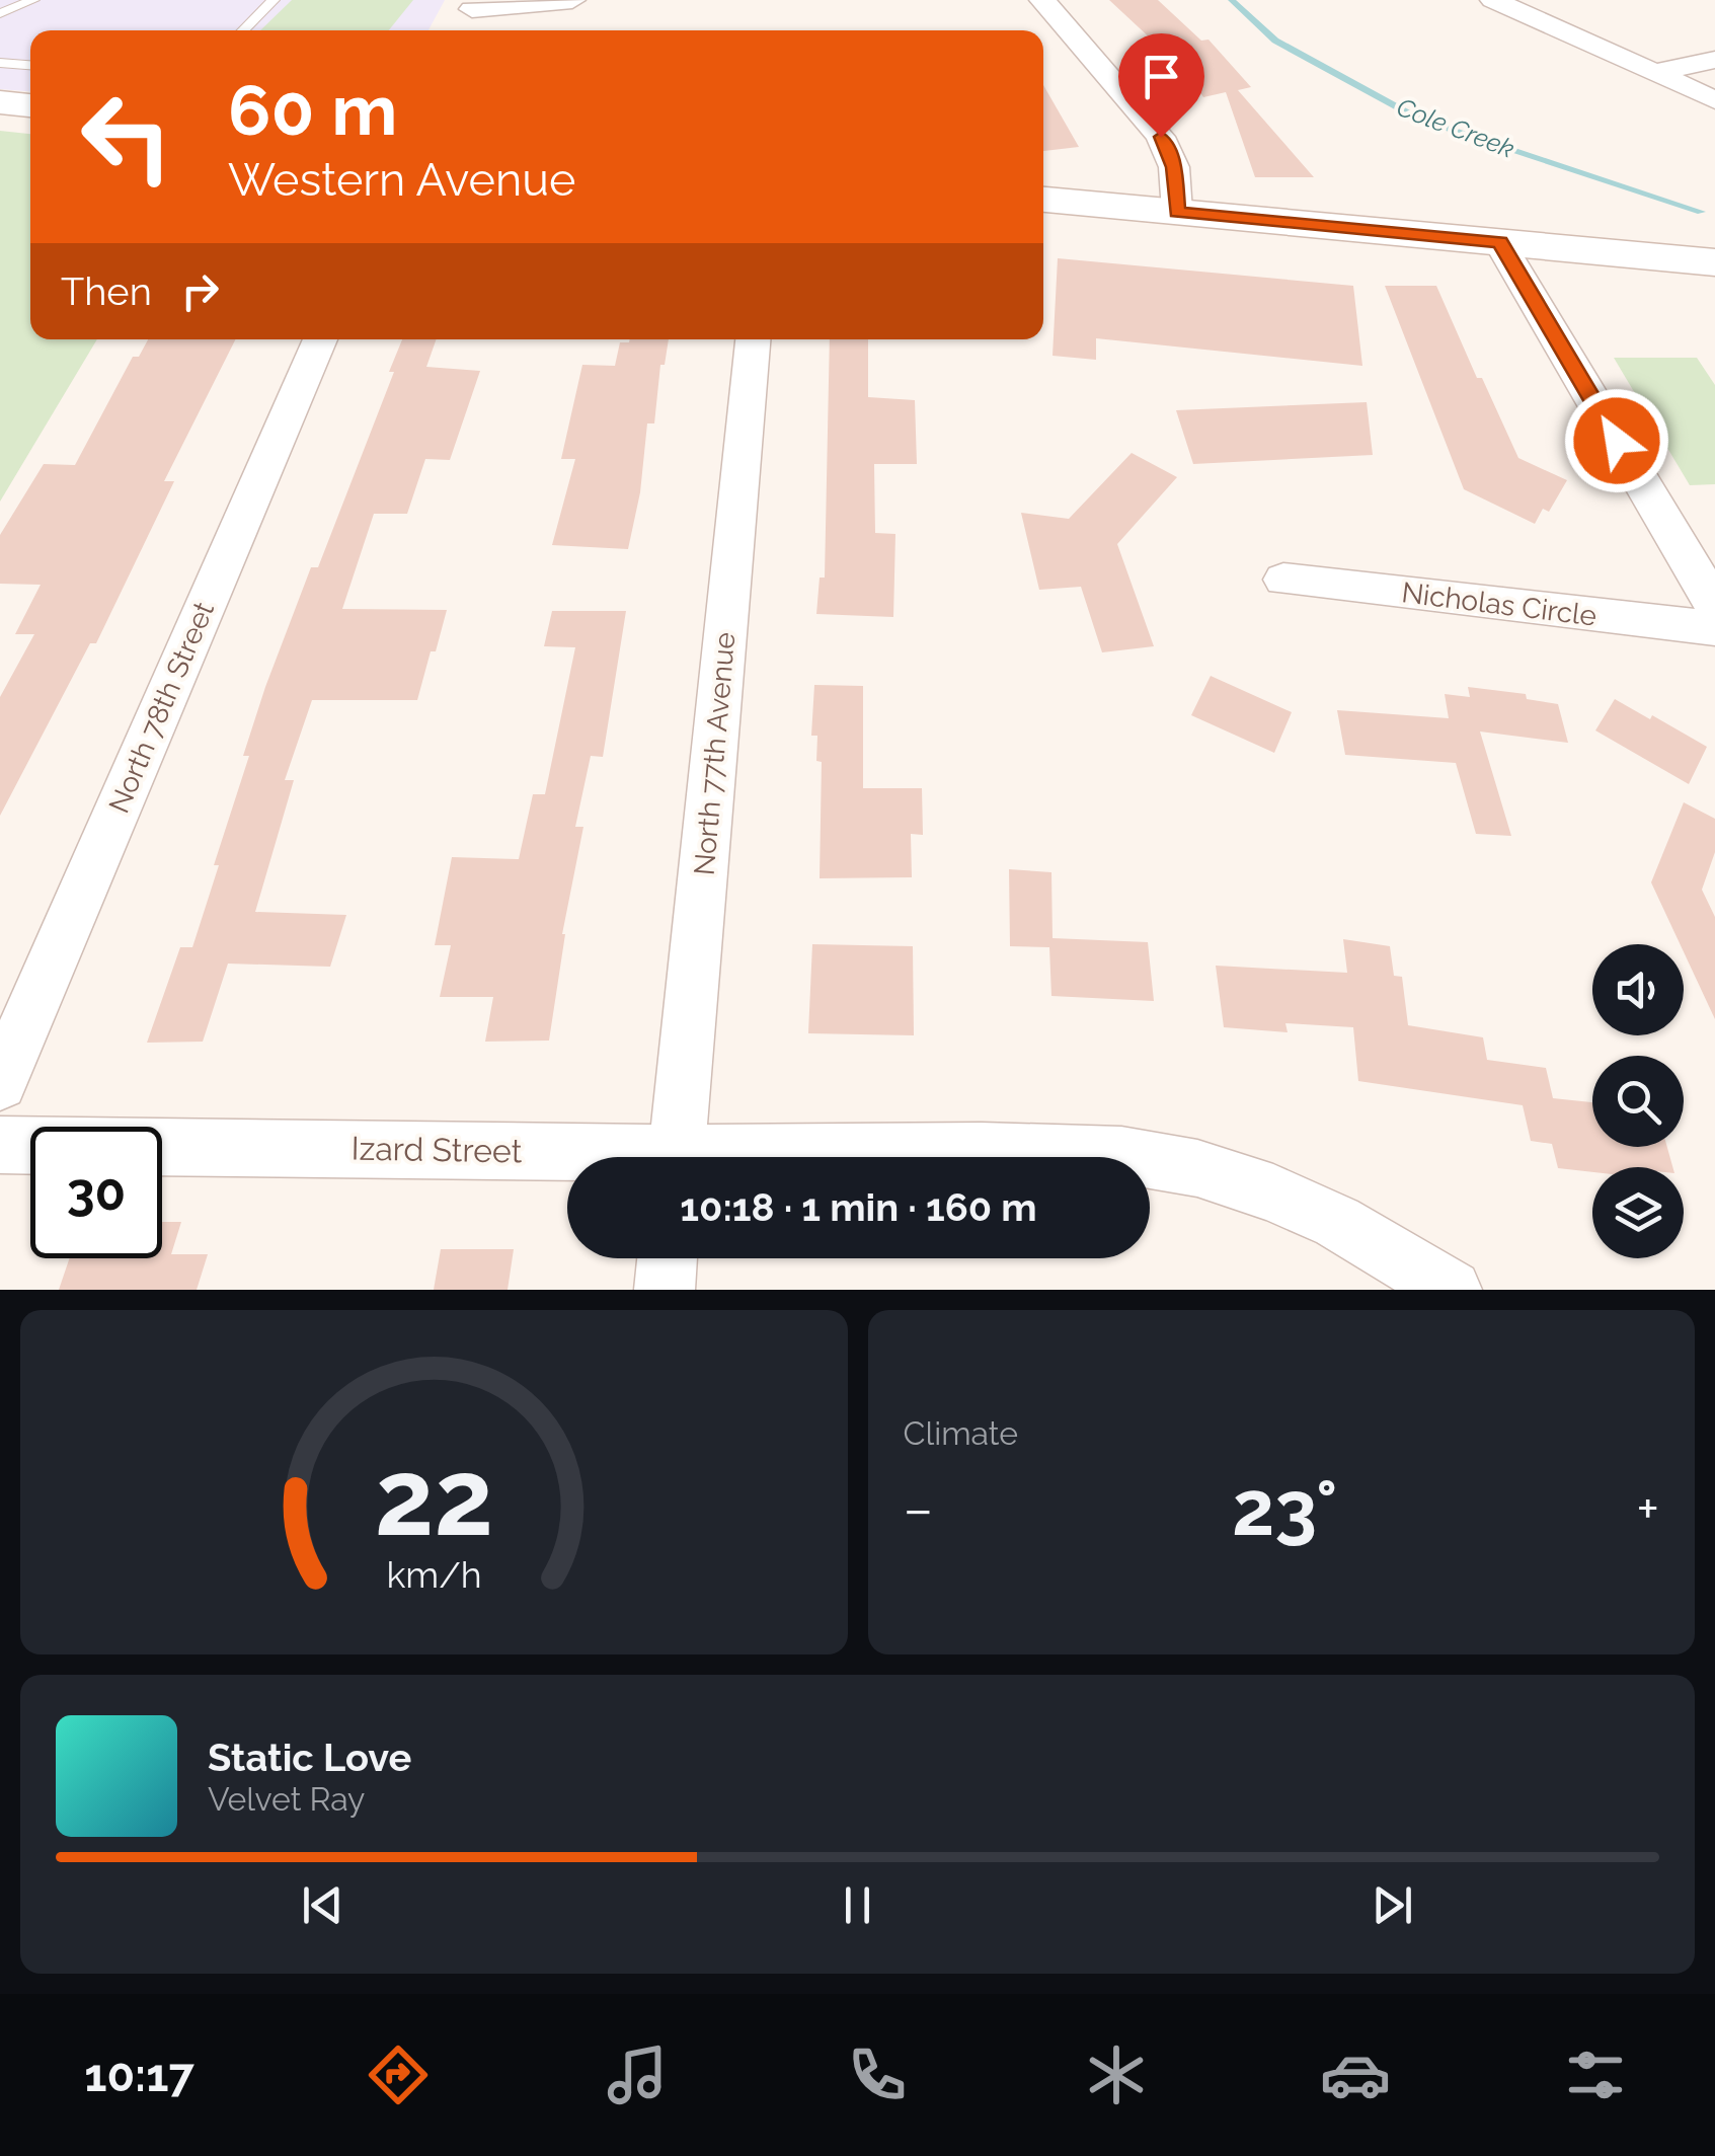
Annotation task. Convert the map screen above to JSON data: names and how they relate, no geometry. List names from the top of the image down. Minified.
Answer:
{"streets":{"street":["Nicholas Circle","North 78th Street","North 77th Avenue","Izard Street"]},"water":["Cole Creek"],"page":{"turn":["60 m","Western Avenue"],"then":"Then","limit":"30","trip":"10:18 · 1 min · 160 m","tile":"Climate","heat":["−","23°","+"],"song":["Static Love","Velvet Ray"],"tabs":"10:17","gauge":["22","km/h"]}}
